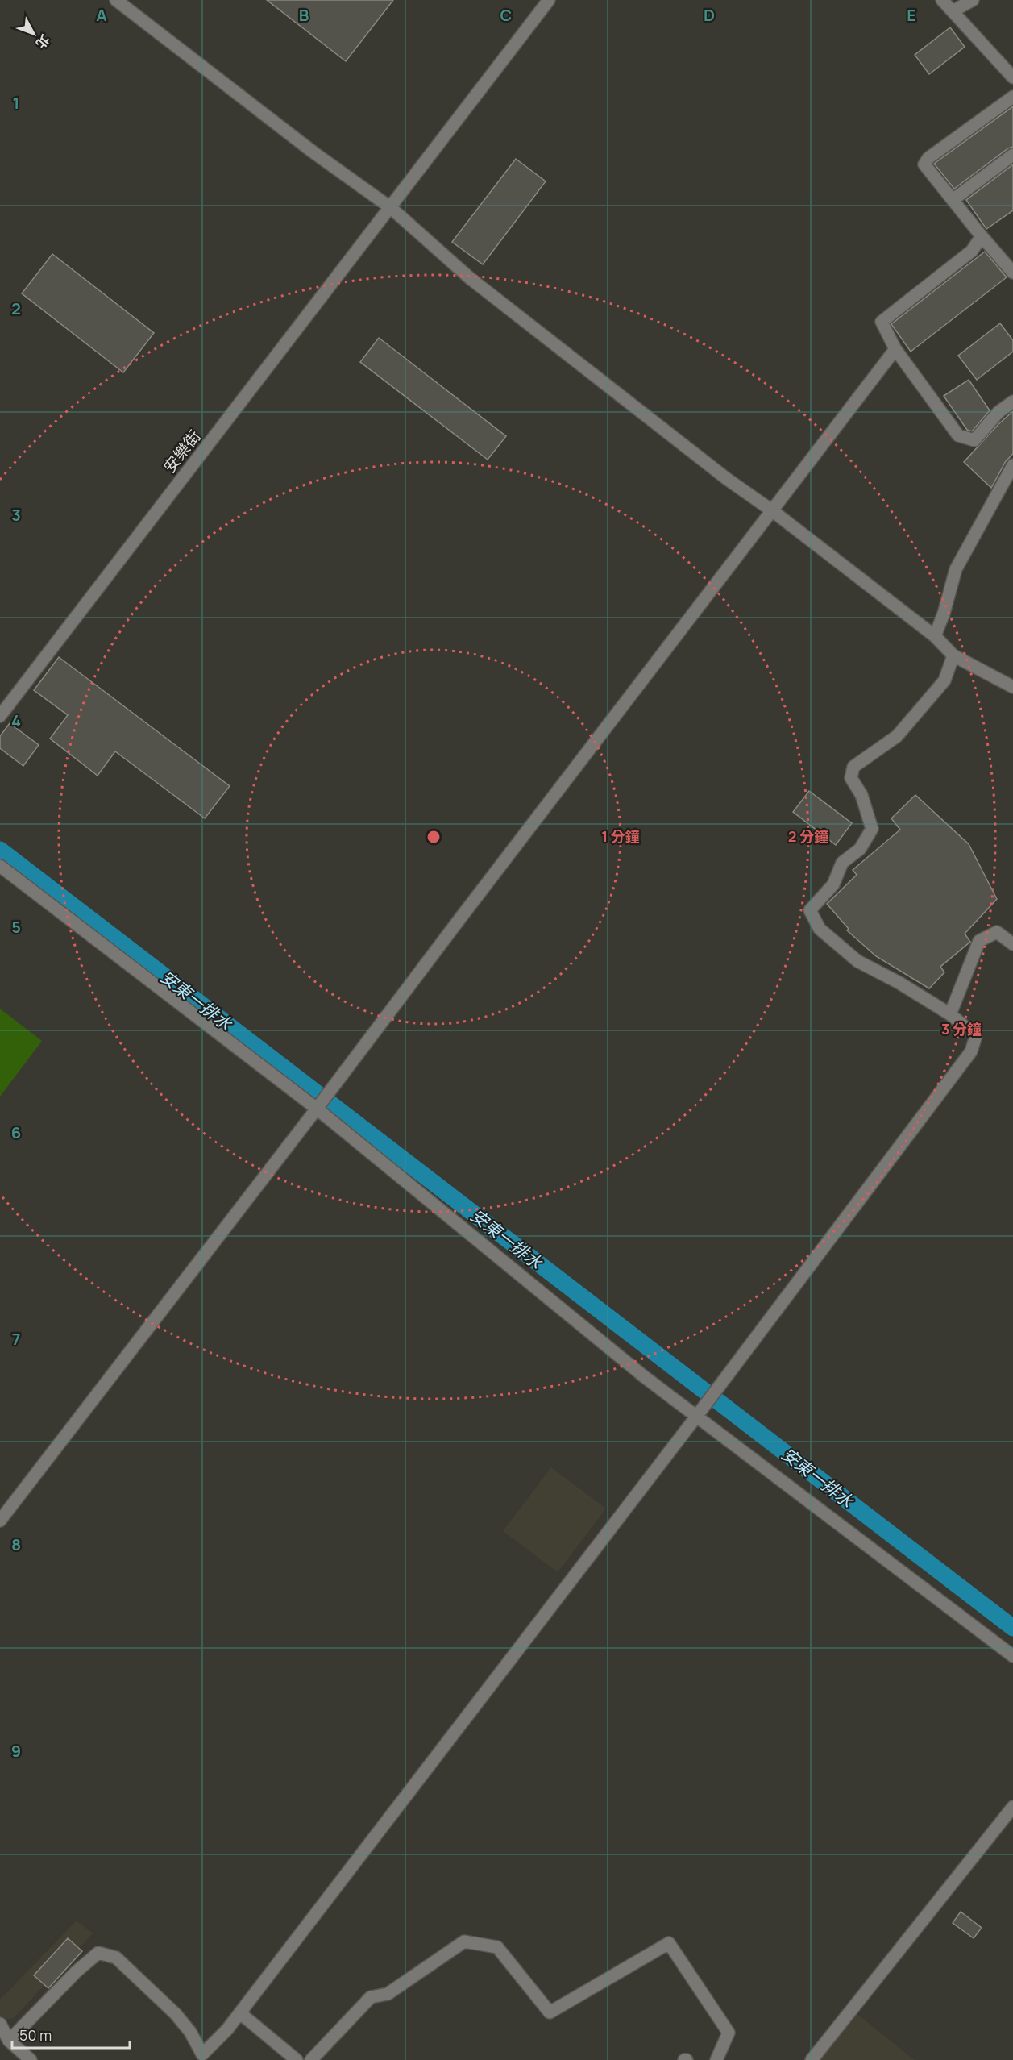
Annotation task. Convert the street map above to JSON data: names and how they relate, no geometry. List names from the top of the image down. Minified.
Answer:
{"streets":{"street":["安樂街"]},"water":["安東一排水"],"scale_bar":"50 m","north":"bottom right","grid":{"columns":["A","B","C","D","E"],"rows":["1","2","3","4","5","6","7","8","9"]},"rings":["1 分鐘","2 分鐘","3 分鐘"]}
